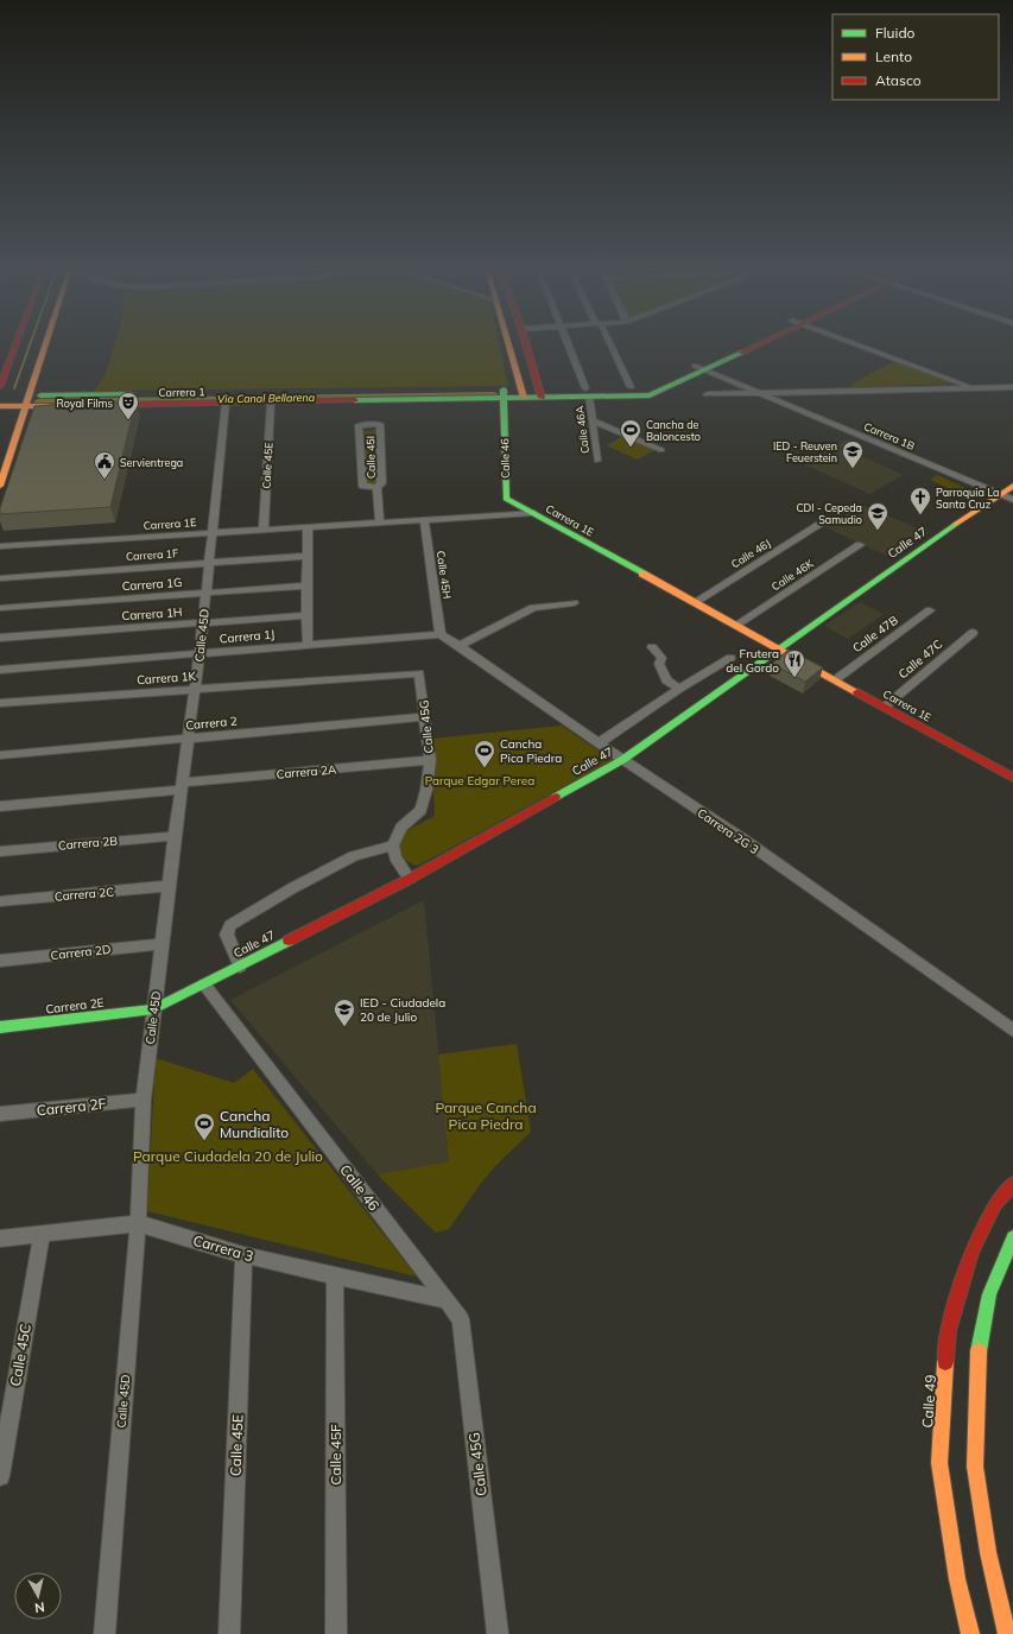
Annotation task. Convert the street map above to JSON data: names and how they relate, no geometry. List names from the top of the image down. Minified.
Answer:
{"streets":{"street":["Carrera 1","Calle 46A","Carrera 1B","Calle 45I","Calle 46","Calle 45E","Carrera 1E","Calle 47","Calle 46J","Carrera 1F","Calle 45H","Calle 46K","Carrera 1G","Carrera 1H","Calle 47B","Calle 45D","Carrera 1J","Calle 47C","Carrera 1K","Carrera 2","Calle 45G","Carrera 2A","Carrera 2G 3","Carrera 2B","Carrera 2C","Carrera 2D","Carrera 2E","Carrera 2F","Carrera 3","Calle 45C","Calle 49","Calle 45F"]},"crossings":[["Carrera 1","Calle 46"],["Carrera 1","Calle 45E"],["Carrera 1","Calle 45D"],["Carrera 1B","Calle 47"],["Calle 46","Carrera 1E"],["Calle 46","Calle 47"],["Calle 46","Calle 45G"],["Calle 46","Carrera 3"],["Calle 45E","Carrera 1E"],["Calle 45E","Carrera 3"],["Carrera 1E","Calle 47"],["Carrera 1E","Calle 46J"],["Carrera 1E","Calle 45H"],["Carrera 1E","Calle 46K"],["Carrera 1E","Calle 47B"],["Carrera 1E","Calle 45D"],["Carrera 1E","Calle 47C"],["Calle 47","Calle 45D"],["Calle 47","Carrera 2G 3"],["Calle 47","Carrera 2E"],["Carrera 1F","Calle 45D"],["Calle 45H","Carrera 1J"],["Calle 45H","Carrera 2G 3"],["Carrera 1G","Calle 45D"],["Carrera 1H","Calle 45D"],["Calle 45D","Carrera 1J"],["Calle 45D","Carrera 1K"],["Calle 45D","Carrera 2"],["Calle 45D","Carrera 2A"],["Calle 45D","Carrera 2B"],["Calle 45D","Carrera 2C"],["Calle 45D","Carrera 2D"],["Calle 45D","Carrera 2E"],["Calle 45D","Carrera 2F"],["Calle 45D","Carrera 3"],["Carrera 1J","Carrera 2G 3"],["Carrera 1K","Calle 45G"],["Carrera 2","Calle 45G"],["Calle 45G","Carrera 2A"],["Calle 45G","Carrera 3"],["Carrera 3","Calle 45C"],["Carrera 3","Calle 45F"]],"water":["Via Canal Bellarena"],"parks":["Parque Edgar Perea","Parque Cancha Pica Piedra","Parque Ciudadela 20 de Julio"],"places":{"theatre":["Royal Films"],"sports":["Cancha de Baloncesto","Cancha Pica Piedra","Cancha Mundialito"],"school or university":["IED - Reuven Feuerstein","CDI - Cepeda Samudio","IED - Ciudadela 20 de Julio"],"public building":["Servientrega"],"church":["Parroquia La Santa Cruz"],"restaurant":["Frutera del Gordo"]},"legend":["Fluido","Lento","Atasco"],"north":"bottom"}
